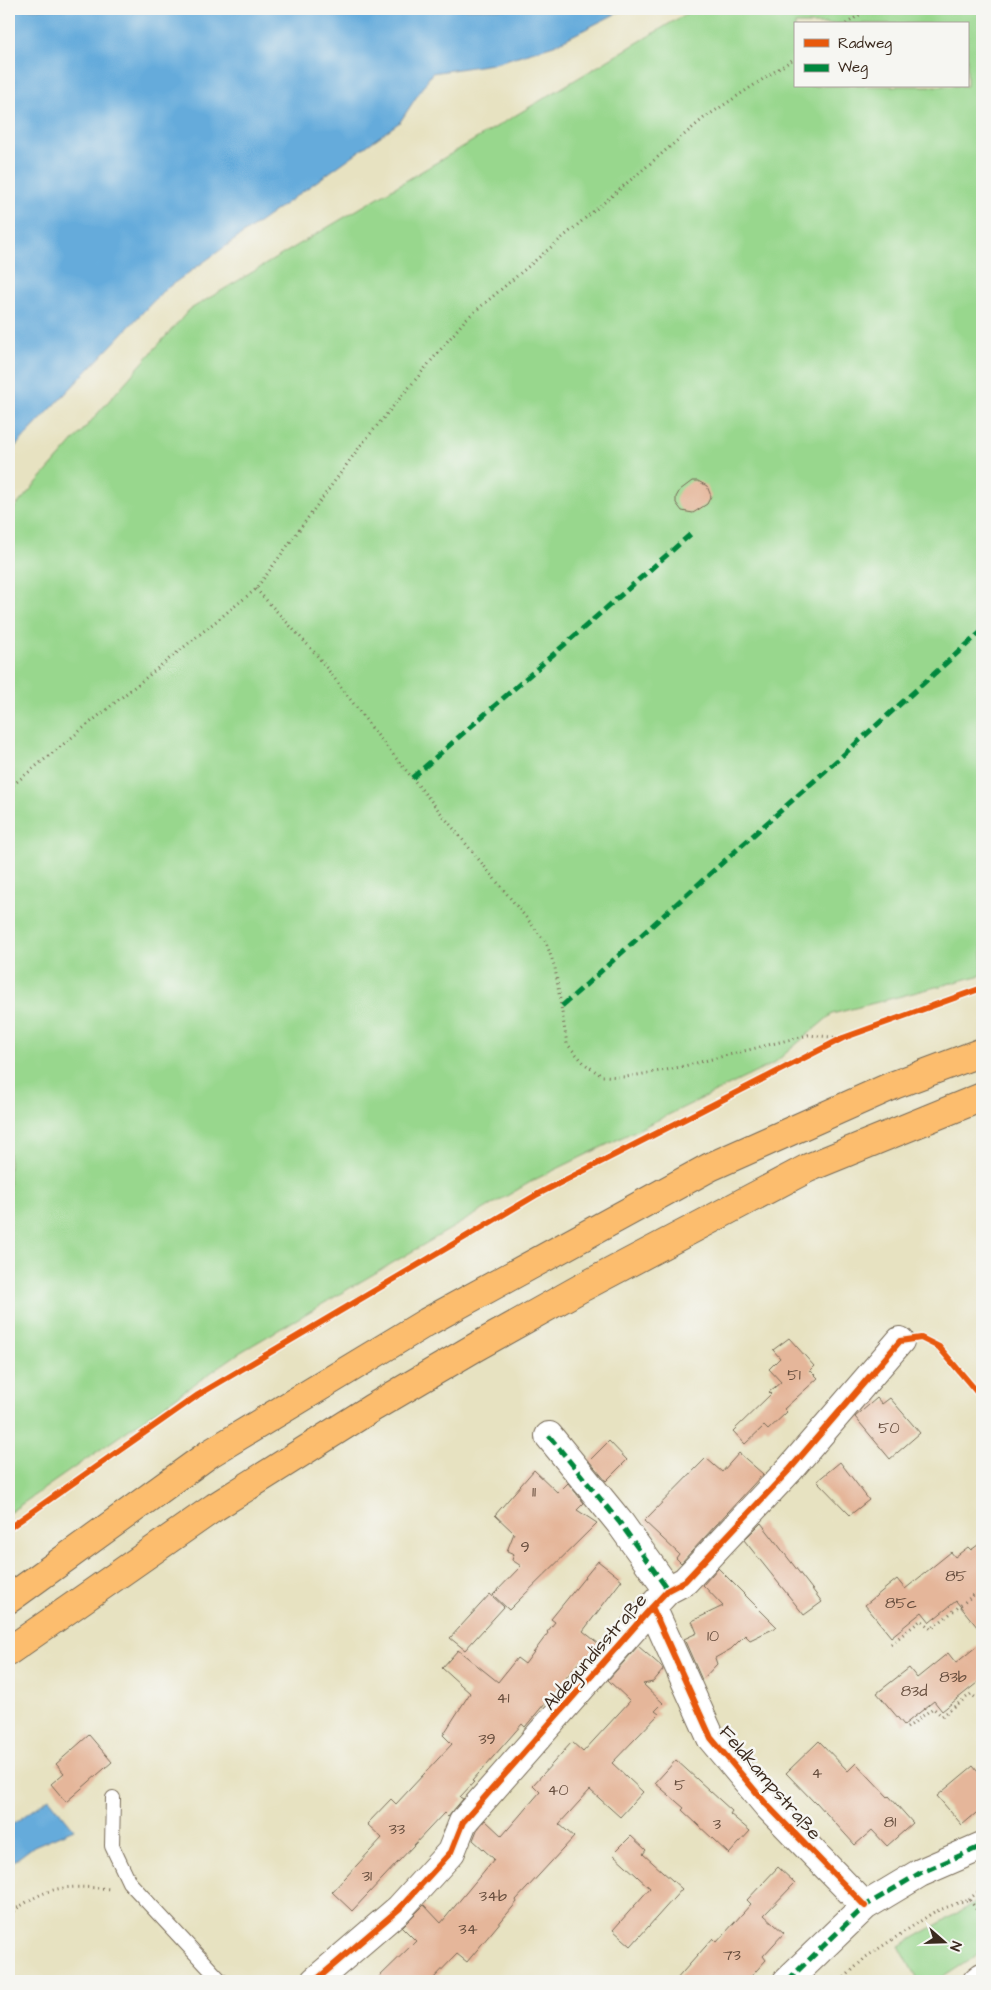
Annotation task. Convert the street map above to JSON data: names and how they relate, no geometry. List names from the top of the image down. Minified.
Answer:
{"streets":{"street":["Aldegundisstraße","Feldkampstraße"]},"crossings":[["Aldegundisstraße","Feldkampstraße"]],"house_numbers":["51","50","11","9","85","85c","10","83b","83d","41","39","4","5","40","81","3","33","31","34b","34","73"],"legend":["Radweg","Weg"],"north":"right"}
